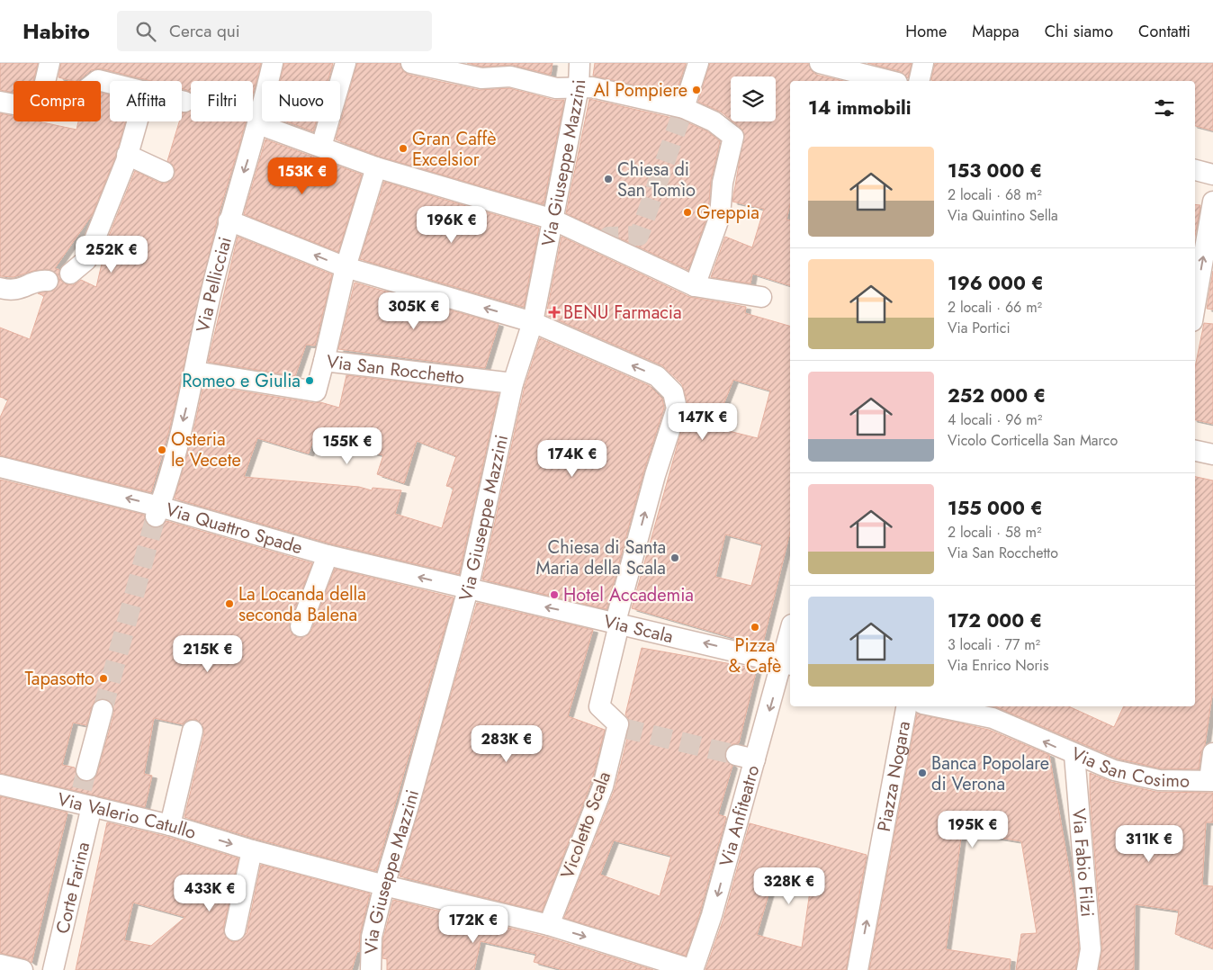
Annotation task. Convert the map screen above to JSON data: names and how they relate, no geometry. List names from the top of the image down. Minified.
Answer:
{"streets":{"street":["Via Giuseppe Mazzini","Via Pellicciai","Via San Rocchetto","Via Quattro Spade","Via Scala","Via San Cosimo","Piazza Nogara","Via Valerio Catullo","Via Anfiteatro","Vicoletto Scala","Via Fabio Filzi","Corte Farina"]},"crossings":[["Via Giuseppe Mazzini","Via San Rocchetto"],["Via Giuseppe Mazzini","Via Quattro Spade"],["Via Giuseppe Mazzini","Via Scala"],["Via Giuseppe Mazzini","Via Valerio Catullo"],["Via Pellicciai","Via San Rocchetto"],["Via Pellicciai","Via Quattro Spade"],["Via Quattro Spade","Via Scala"],["Via Scala","Via Anfiteatro"],["Via Scala","Vicoletto Scala"],["Via San Cosimo","Via Fabio Filzi"],["Via Valerio Catullo","Via Anfiteatro"],["Via Valerio Catullo","Vicoletto Scala"],["Via Valerio Catullo","Corte Farina"]],"one_way":["Via Quattro Spade","Via Scala","Piazza Nogara","Via Anfiteatro"],"places":{"other":["Al Pompiere","Gran Caffè Excelsior","Chiesa di San Tomìo","Greppia","Romeo e Giulia","Osteria le Vecete","Chiesa di Santa Maria della Scala","Hotel Accademia","La Locanda della seconda Balena","Pizza & Cafè","Tapasotto","Banca Popolare di Verona"],"health":["BENU Farmacia"]},"page":{"header":"Habito","search":"Cerca qui","nav":["Home","Mappa","Chi siamo","Contatti"],"chip":["Compra","Affitta","Filtri","Nuovo"],"heading":"14 immobili","list":[{"name":"153 000 €","note":"2 locali · 68 m² · Via Quintino Sella"},{"name":"196 000 €","note":"2 locali · 66 m² · Via Portici"},{"name":"252 000 €","note":"4 locali · 96 m² · Vicolo Corticella San Marco"},{"name":"155 000 €","note":"2 locali · 58 m² · Via San Rocchetto"},{"name":"172 000 €","note":"3 locali · 77 m² · Via Enrico Noris"}],"price":["153K €","196K €","252K €","305K €","147K €","155K €","174K €","215K €","283K €","195K €","311K €","328K €","433K €","172K €"]}}
